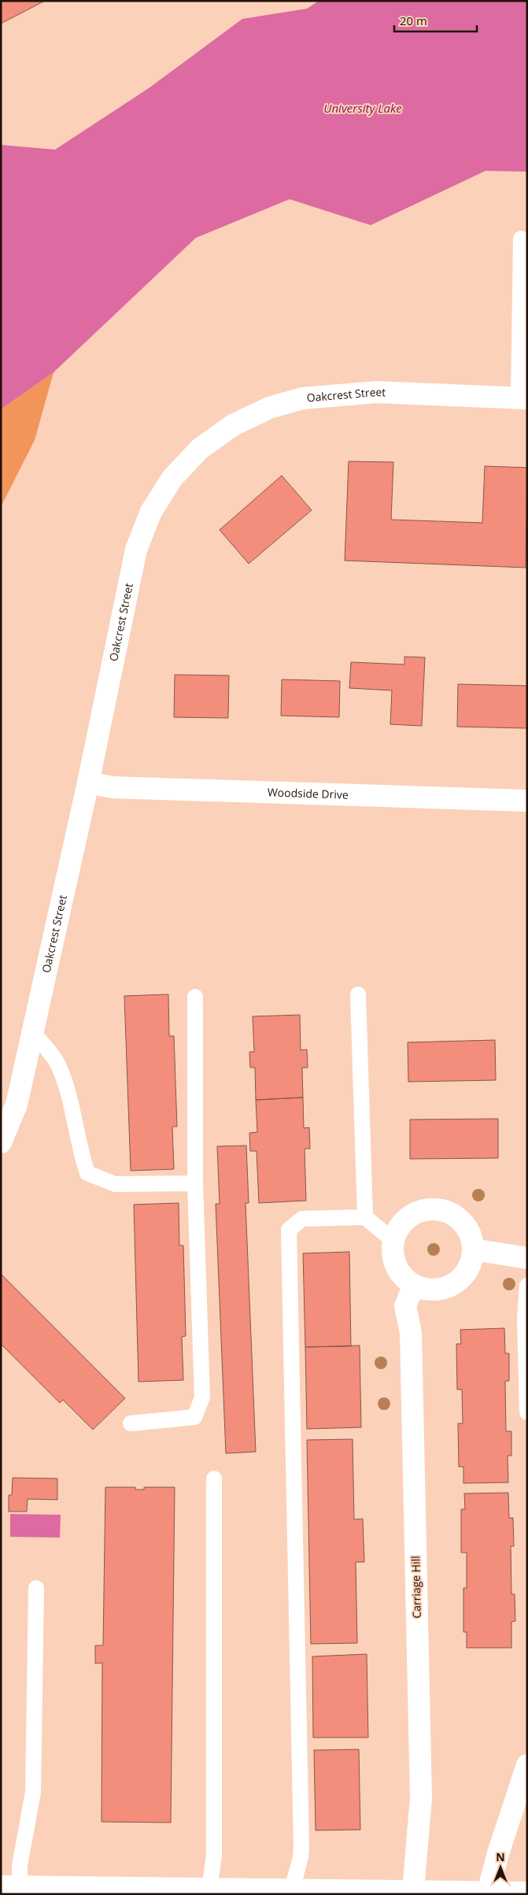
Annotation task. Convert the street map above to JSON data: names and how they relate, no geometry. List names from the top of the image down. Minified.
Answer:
{"streets":{"street":["Oakcrest Street","Woodside Drive","Carriage Hill"]},"crossings":[["Oakcrest Street","Woodside Drive"]],"water":["University Lake"],"scale_bar":"20 m","north":"top"}
